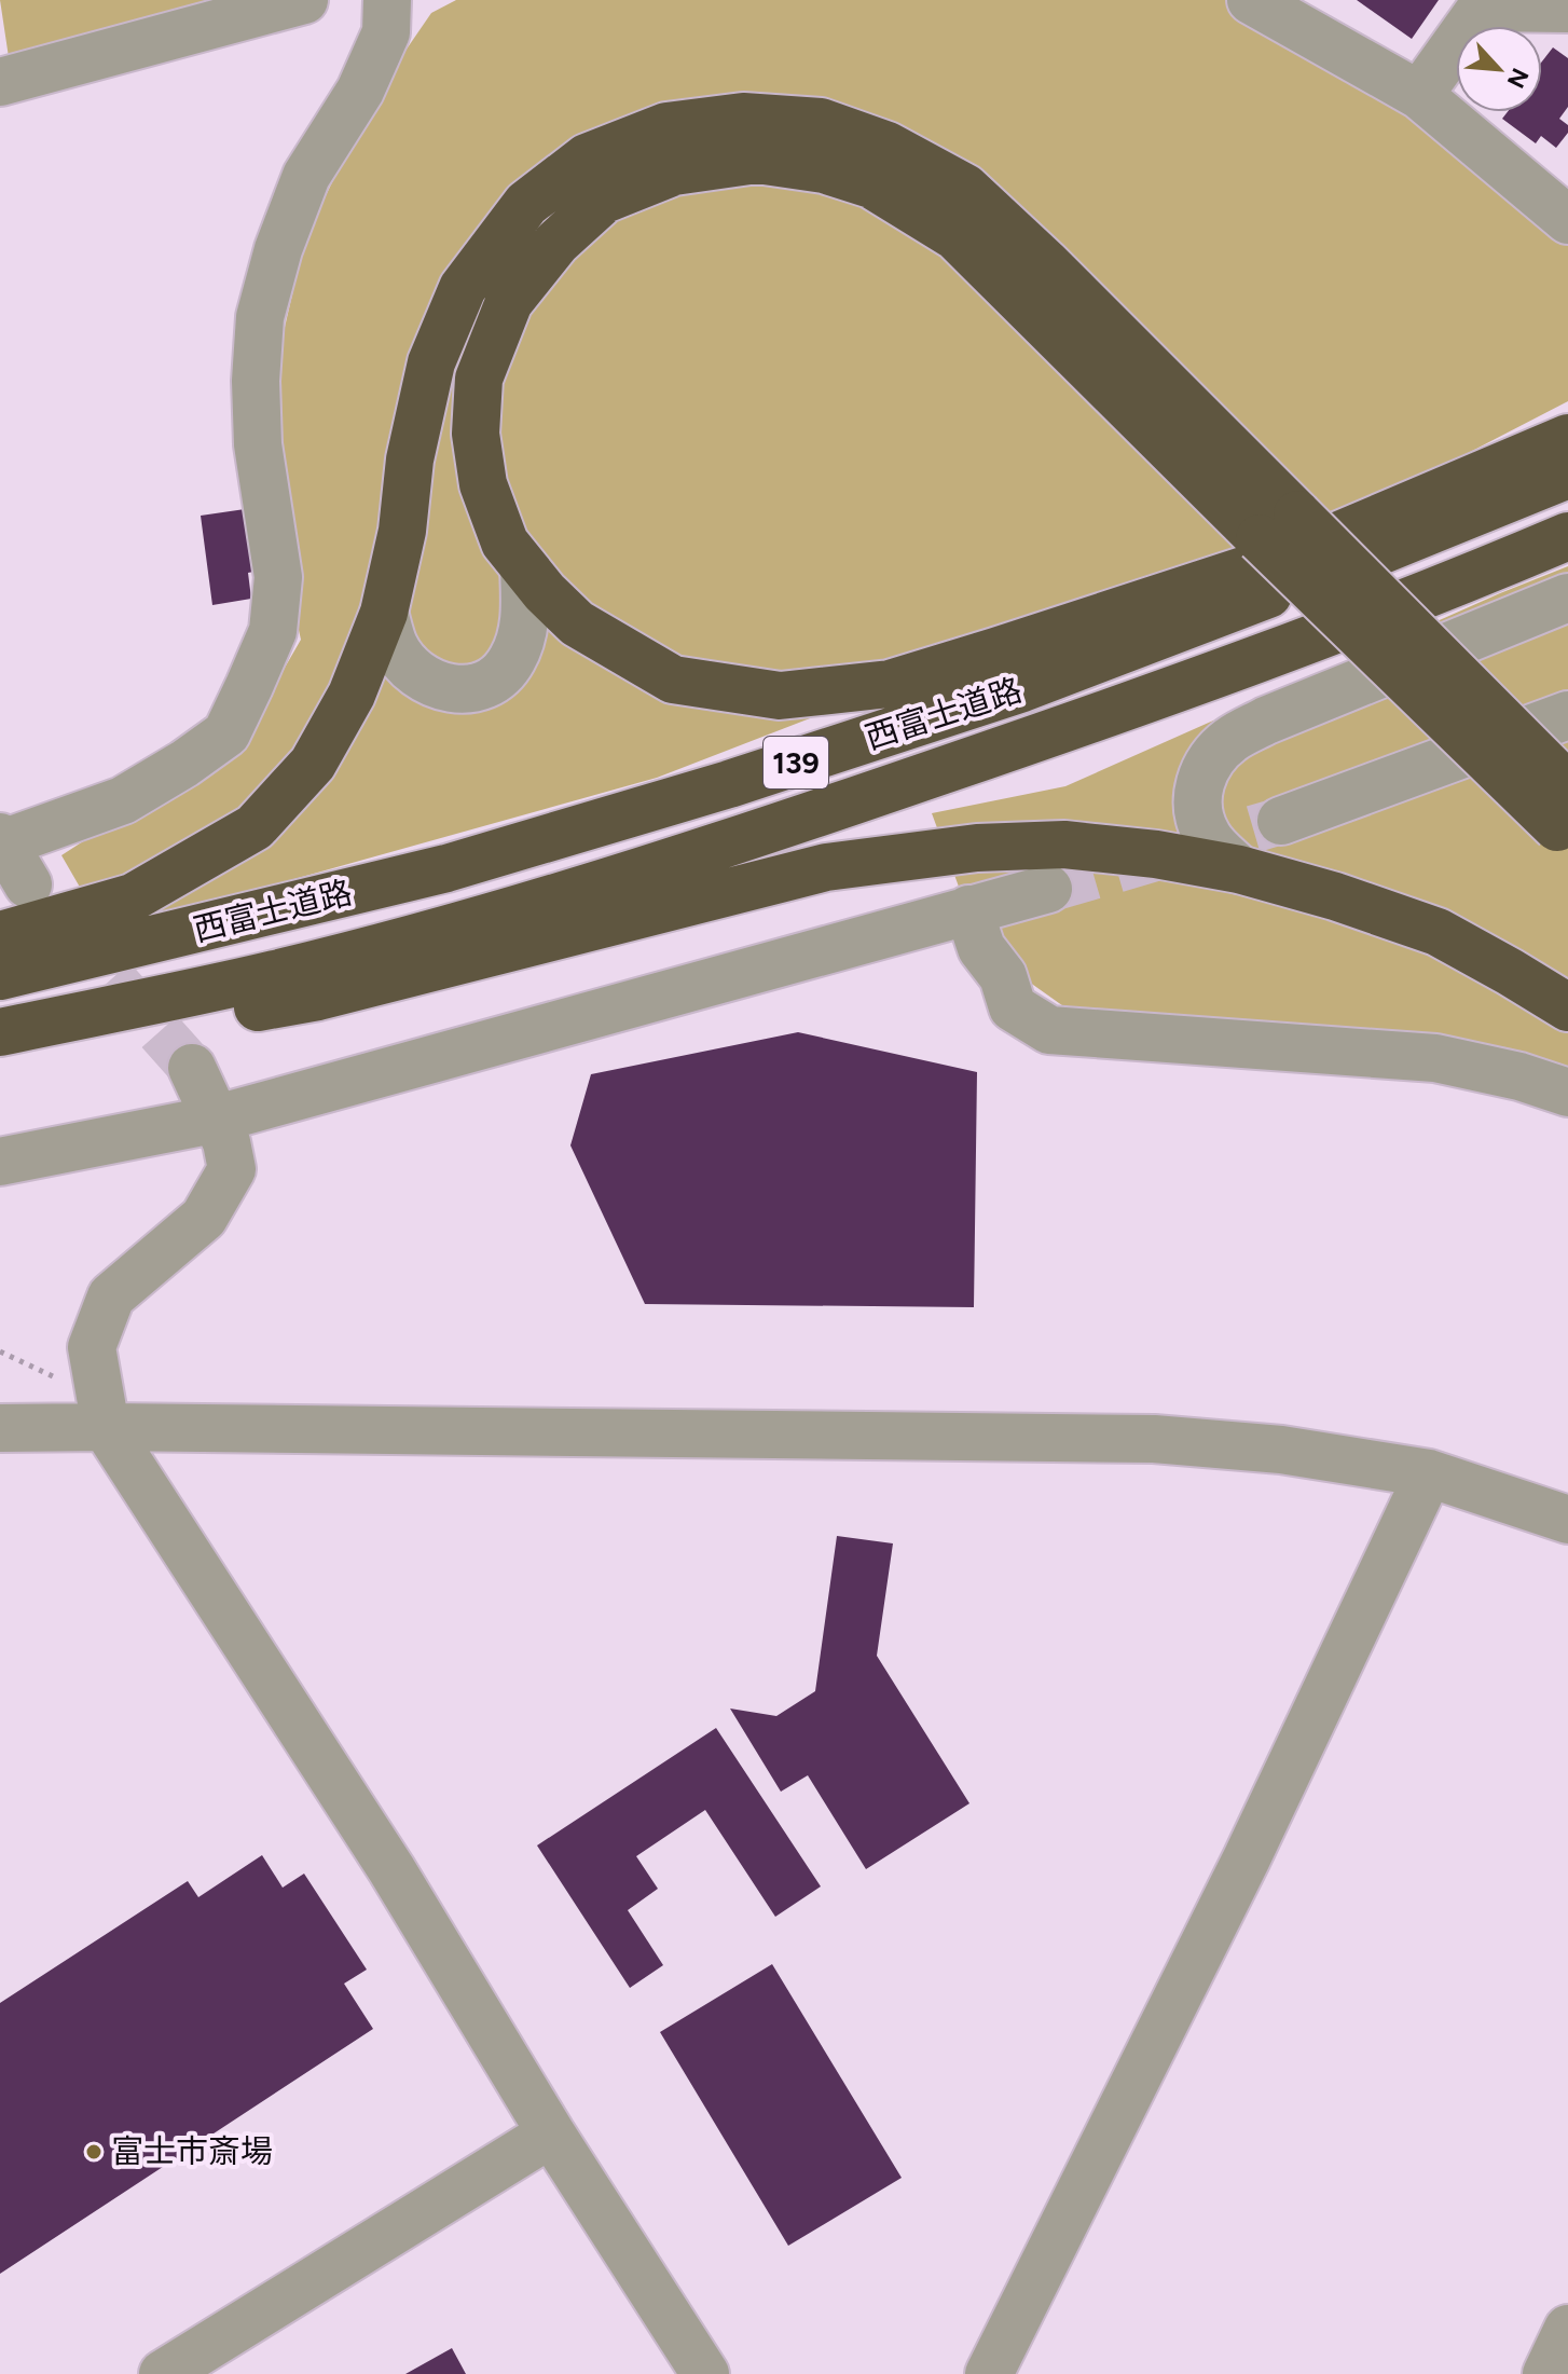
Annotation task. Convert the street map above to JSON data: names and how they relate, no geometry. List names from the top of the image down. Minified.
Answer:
{"streets":{"highway":["西富士道路","139"]},"places":["富士市斎場"],"north":"bottom right"}
